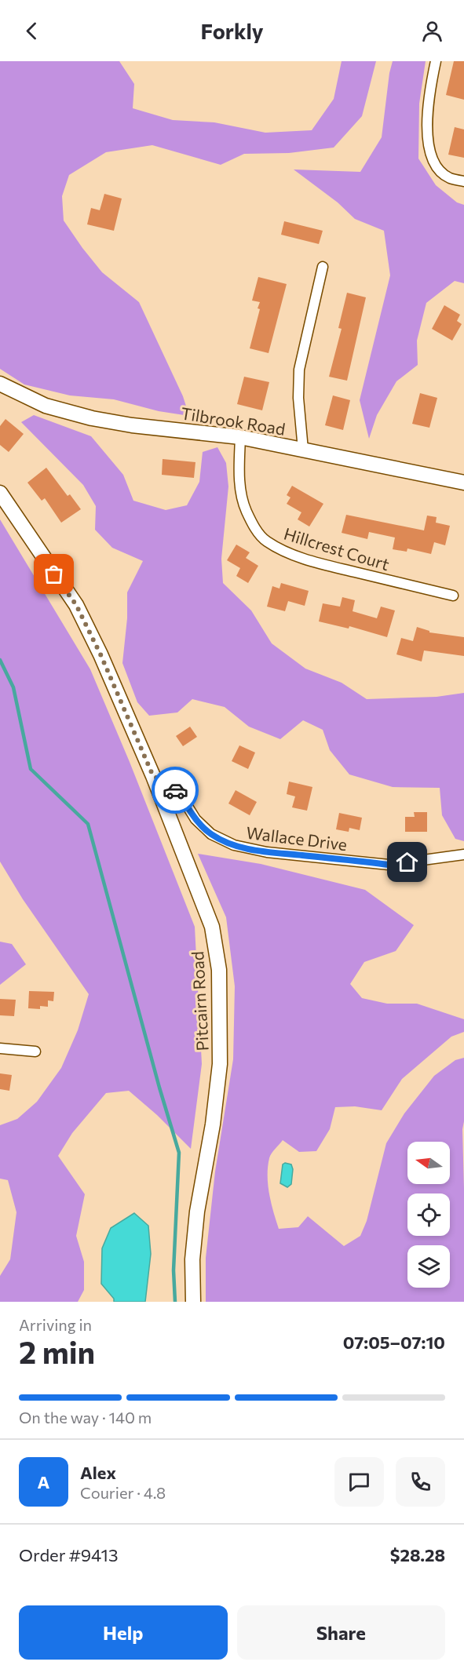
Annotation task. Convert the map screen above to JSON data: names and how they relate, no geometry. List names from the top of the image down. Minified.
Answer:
{"streets":{"street":["Tilbrook Road","Hillcrest Court","Wallace Drive","Pitcairn Road"]},"crossings":[["Tilbrook Road","Hillcrest Court"],["Wallace Drive","Pitcairn Road"]],"north":"left","page":{"header":"Forkly","heading":["2 min","Arriving in","07:05–07:10"],"panel":["Alex","Courier · 4.8","Order #9413","$28.28"],"bar":"On the way · 140 m","round":"A","buttons":["Help","Share"]}}
